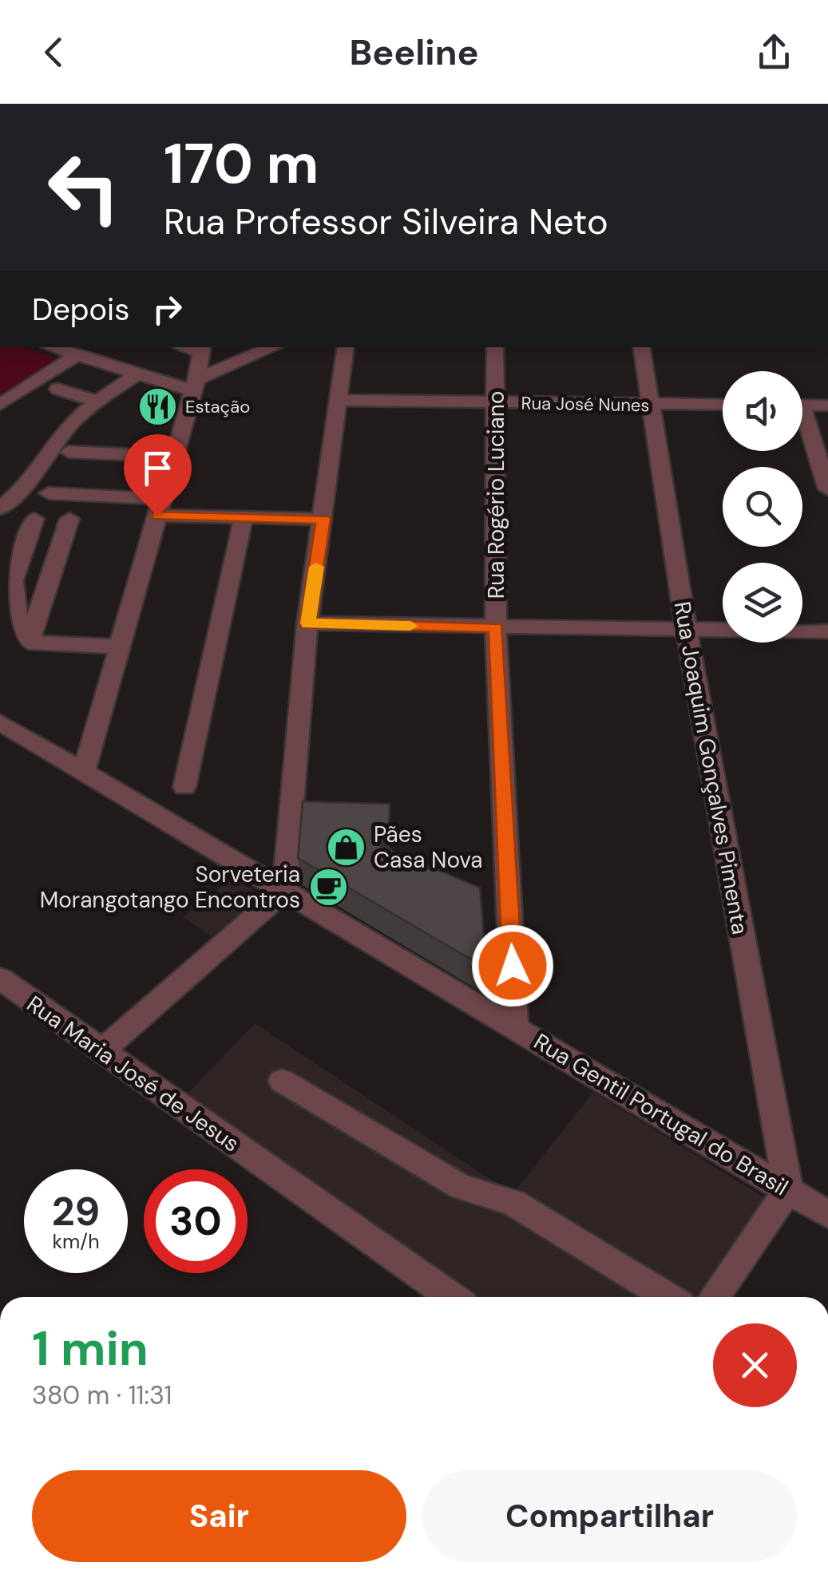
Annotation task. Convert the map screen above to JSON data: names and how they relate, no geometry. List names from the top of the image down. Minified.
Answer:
{"streets":{"street":["Rua José Nunes","Rua Rogério Luciano","Rua Joaquim Gonçalves Pimenta","Rua Maria José de Jesus","Rua Gentil Portugal do Brasil"]},"crossings":[["Rua José Nunes","Rua Rogério Luciano"],["Rua José Nunes","Rua Joaquim Gonçalves Pimenta"],["Rua Rogério Luciano","Rua Gentil Portugal do Brasil"],["Rua Joaquim Gonçalves Pimenta","Rua Gentil Portugal do Brasil"]],"places":{"restaurant":["Estação"],"shop":["Pães Casa Nova"],"cafe":["Sorveteria Morangotango Encontros"]},"page":{"header":"Beeline","turn":["170 m","Rua Professor Silveira Neto"],"then":"Depois","speed":"29 km/h","limit":"30","heading":["1 min","380 m · 11:31"],"buttons":["Sair","Compartilhar"]}}
